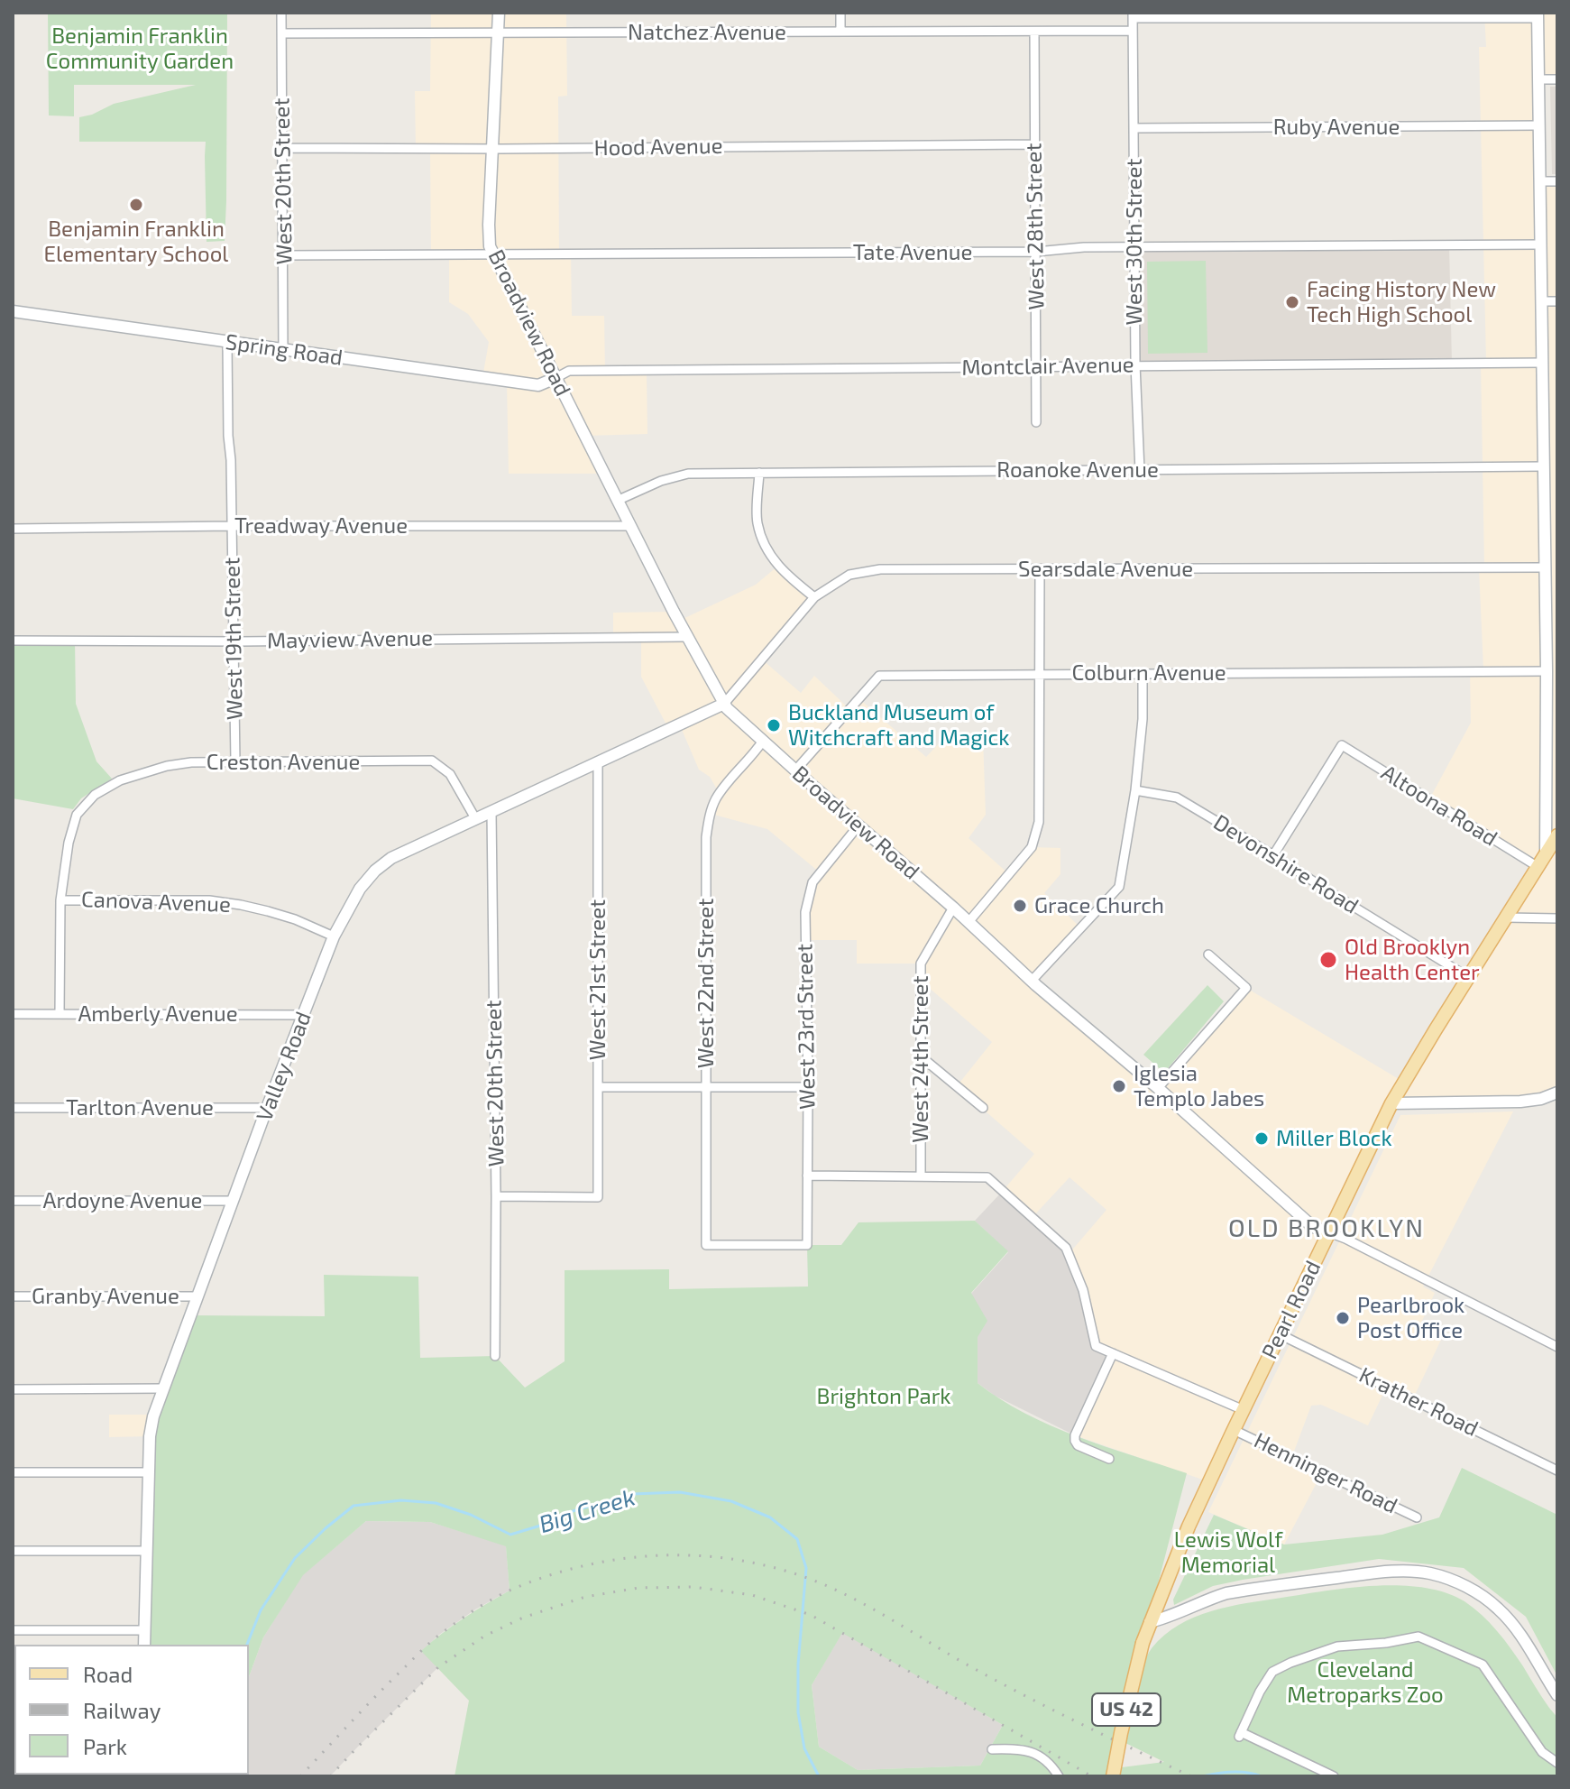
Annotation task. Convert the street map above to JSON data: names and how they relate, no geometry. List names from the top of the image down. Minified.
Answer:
{"streets":{"main road":["Broadview Road","Spring Road","Valley Road","Pearl Road","US 42"],"street":["Natchez Avenue","Ruby Avenue","Hood Avenue","West 20th Street","West 28th Street","West 30th Street","Tate Avenue","Montclair Avenue","Roanoke Avenue","Treadway Avenue","Searsdale Avenue","West 19th Street","Mayview Avenue","Colburn Avenue","Creston Avenue","Altoona Road","Devonshire Road","Canova Avenue","West 21st Street","West 22nd Street","Amberly Avenue","West 23rd Street","West 24th Street","Tarlton Avenue","Ardoyne Avenue","Granby Avenue","Krather Road","Henninger Road"]},"crossings":[["Natchez Avenue","West 20th Street"],["Natchez Avenue","West 28th Street"],["Natchez Avenue","West 30th Street"],["Natchez Avenue","Broadview Road"],["Ruby Avenue","West 30th Street"],["Hood Avenue","West 20th Street"],["Hood Avenue","West 28th Street"],["Hood Avenue","Broadview Road"],["West 20th Street","Tate Avenue"],["West 20th Street","Spring Road"],["West 20th Street","West 21st Street"],["West 20th Street","Valley Road"],["West 28th Street","Tate Avenue"],["West 28th Street","Montclair Avenue"],["West 30th Street","Tate Avenue"],["West 30th Street","Montclair Avenue"],["West 30th Street","Roanoke Avenue"],["Tate Avenue","Broadview Road"],["Broadview Road","Spring Road"],["Broadview Road","Montclair Avenue"],["Broadview Road","Roanoke Avenue"],["Broadview Road","Treadway Avenue"],["Broadview Road","Searsdale Avenue"],["Broadview Road","Mayview Avenue"],["Broadview Road","Colburn Avenue"],["Broadview Road","West 22nd Street"],["Broadview Road","West 23rd Street"],["Broadview Road","West 24th Street"],["Broadview Road","Valley Road"],["Broadview Road","Pearl Road"],["Spring Road","Montclair Avenue"],["Spring Road","West 19th Street"],["Treadway Avenue","West 19th Street"],["Searsdale Avenue","Valley Road"],["West 19th Street","Mayview Avenue"],["West 19th Street","Creston Avenue"],["Creston Avenue","Canova Avenue"],["Creston Avenue","Valley Road"],["Altoona Road","Devonshire Road"],["Altoona Road","Pearl Road"],["Devonshire Road","Pearl Road"],["Canova Avenue","Valley Road"],["West 21st Street","Valley Road"],["West 22nd Street","West 23rd Street"],["Amberly Avenue","Valley Road"],["West 23rd Street","Henninger Road"],["West 24th Street","Henninger Road"],["Valley Road","Tarlton Avenue"],["Valley Road","Ardoyne Avenue"],["Valley Road","Granby Avenue"],["Pearl Road","Krather Road"],["Pearl Road","Henninger Road"]],"districts":["OLD BROOKLYN"],"water":["Big Creek"],"parks":["Benjamin Franklin Community Garden","Brighton Park","Lewis Wolf Memorial","Cleveland Metroparks Zoo"],"places":["Benjamin Franklin Elementary School","Facing History New Tech High School","Buckland Museum of Witchcraft and Magick","Grace Church","Old Brooklyn Health Center","Iglesia Templo Jabes","Miller Block","Pearlbrook Post Office"],"legend":["Road","Railway","Park"]}
